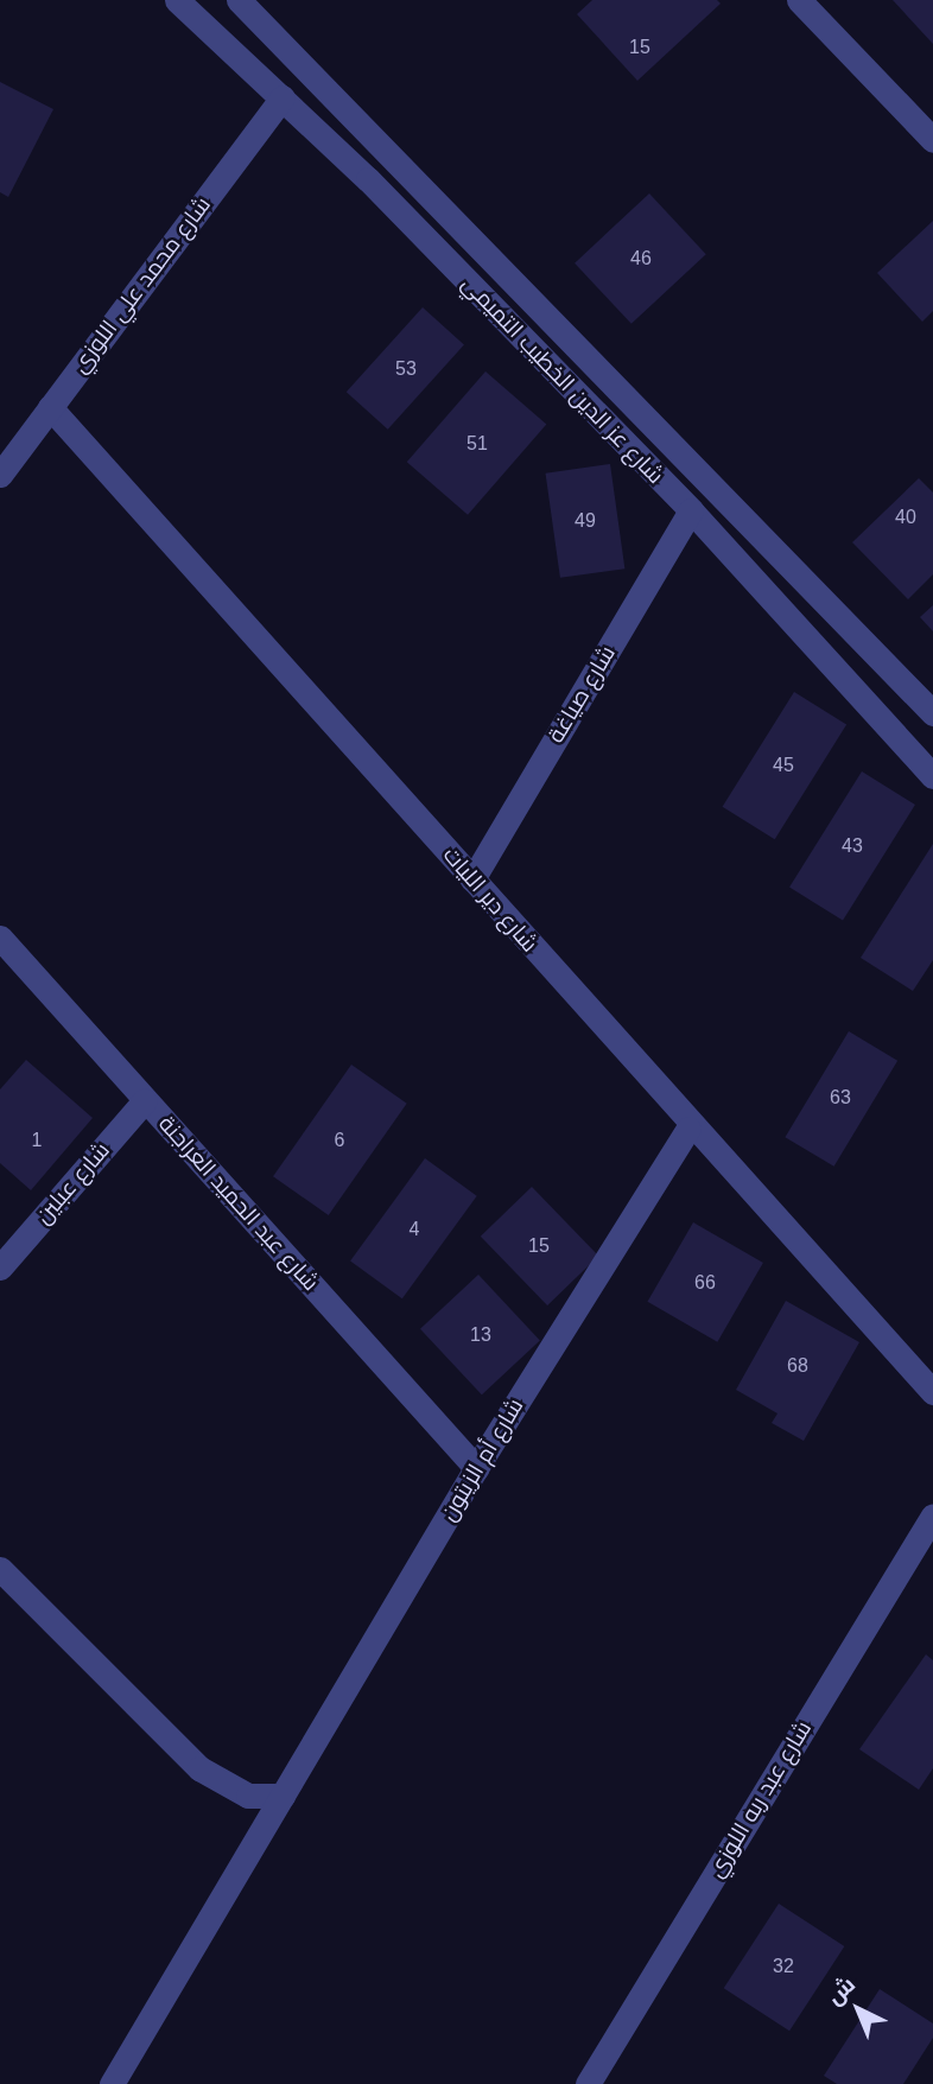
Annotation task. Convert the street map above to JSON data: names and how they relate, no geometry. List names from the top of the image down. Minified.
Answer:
{"streets":{"street":["شارع محمد علي اللوزي","شارع عز الدين الخطيب التميمي","شارع صياغة","شارع دير الليات","شارع عبلين","شارع عبد الحميد العراجنة","شارع أم الزيتون","شارع عبد ربه اللوزي"]},"crossings":[["شارع محمد علي اللوزي","شارع عز الدين الخطيب التميمي"],["شارع محمد علي اللوزي","شارع دير الليات"],["شارع عز الدين الخطيب التميمي","شارع صياغة"],["شارع صياغة","شارع دير الليات"],["شارع دير الليات","شارع أم الزيتون"],["شارع عبلين","شارع عبد الحميد العراجنة"],["شارع عبد الحميد العراجنة","شارع أم الزيتون"]],"house_numbers":["15","46","53","51","40","49","45","43","63","1","6","4","15","66","13","68","32"],"north":"top left"}
